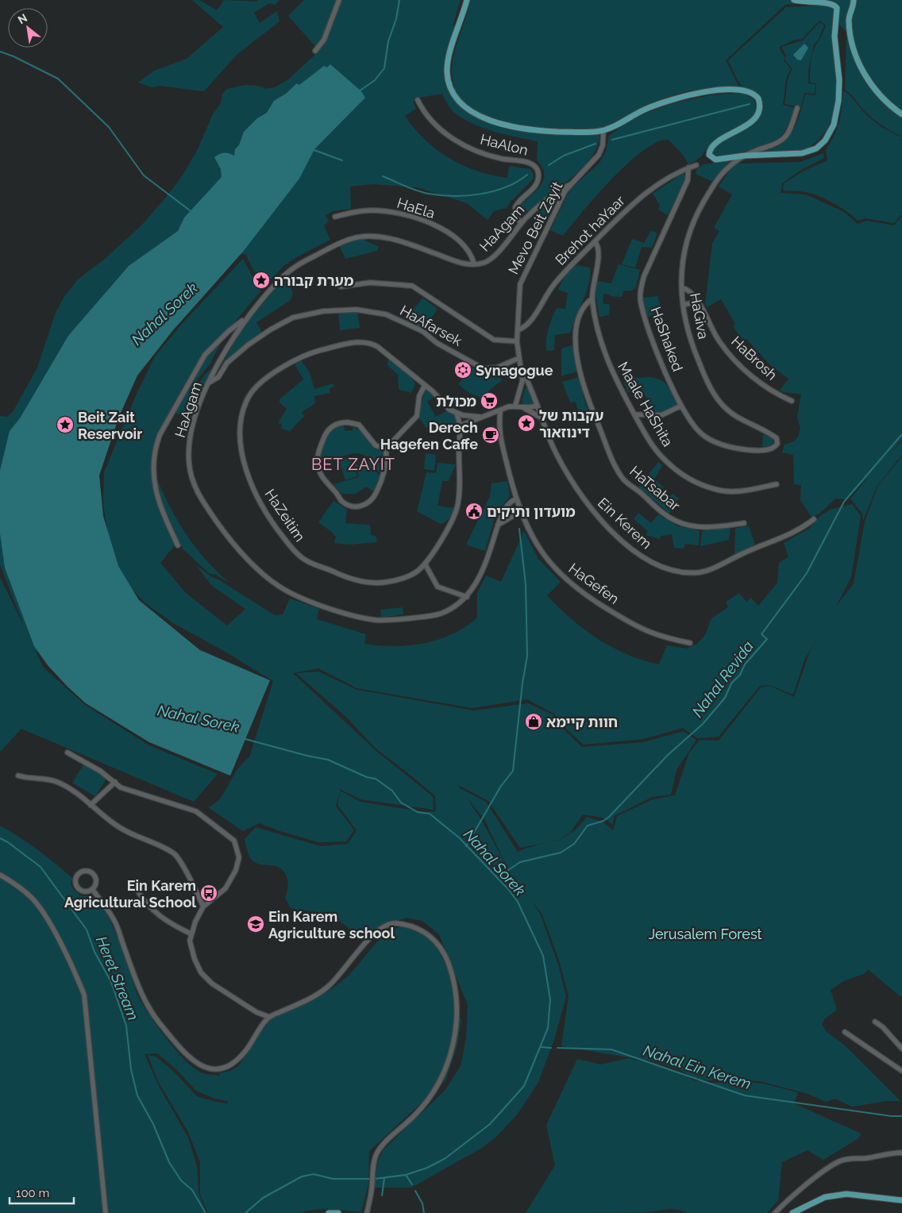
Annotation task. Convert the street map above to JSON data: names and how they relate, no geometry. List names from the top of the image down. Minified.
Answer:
{"streets":{"street":["HaAlon","HaEla","HaAgam","Mevo Beit Zayit","Brehot haYaar","HaGiva","HaAfarsek","HaShaked","HaBrosh","Maale HaShita","HaTsabar","HaZeitim","Ein Kerem","HaGefen"]},"crossings":[["HaAlon","HaAgam"],["HaEla","HaAgam"],["HaAgam","Mevo Beit Zayit"],["HaAgam","HaAfarsek"],["HaAgam","HaGefen"],["Mevo Beit Zayit","Brehot haYaar"],["Mevo Beit Zayit","HaAfarsek"],["Mevo Beit Zayit","Ein Kerem"],["Brehot haYaar","HaShaked"],["Brehot haYaar","Maale HaShita"],["HaGiva","HaShaked"],["HaGiva","HaBrosh"],["Maale HaShita","HaTsabar"]],"districts":["BET ZAYIT"],"water":["Nahal Sorek","Nahal Revida","Heret Stream","Nahal Ein Kerem"],"parks":["Jerusalem Forest"],"places":{"place":["מערת קבורה","עקבות של דינוזאור","Beit Zait Reservoir"],"synagogue":["Synagogue"],"supermarket":["מכולת"],"cafe":["Derech Hagefen Caffe"],"public building":["מועדון ותיקים"],"shop":["חוות קיימא"],"bus stop":["Ein Karem Agricultural School"],"school or university":["Ein Karem Agriculture school"]},"scale_bar":"100 m","north":"top left"}
